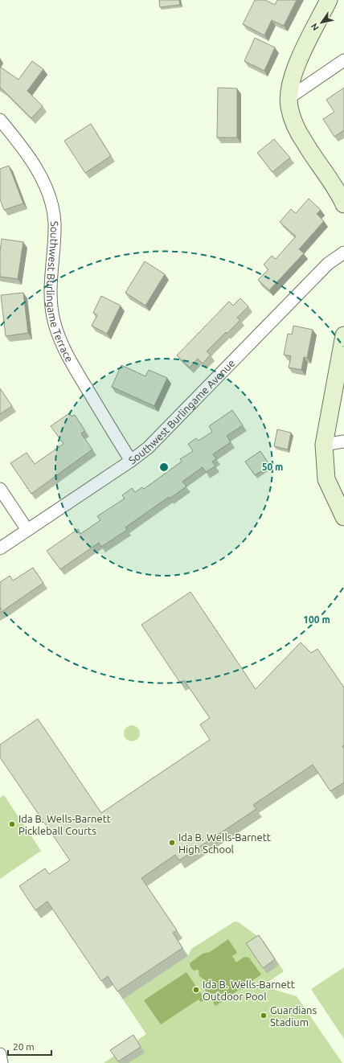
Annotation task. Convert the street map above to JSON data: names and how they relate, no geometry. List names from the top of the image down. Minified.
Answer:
{"streets":{"street":["Southwest Burlingame Terrace","Southwest Burlingame Avenue"]},"crossings":[["Southwest Burlingame Terrace","Southwest Burlingame Avenue"]],"places":["Ida B. Wells-Barnett Pickleball Courts","Ida B. Wells-Barnett High School","Ida B. Wells-Barnett Outdoor Pool","Guardians Stadium"],"scale_bar":"20 m","north":"bottom left","rings":["50 m","100 m"]}
